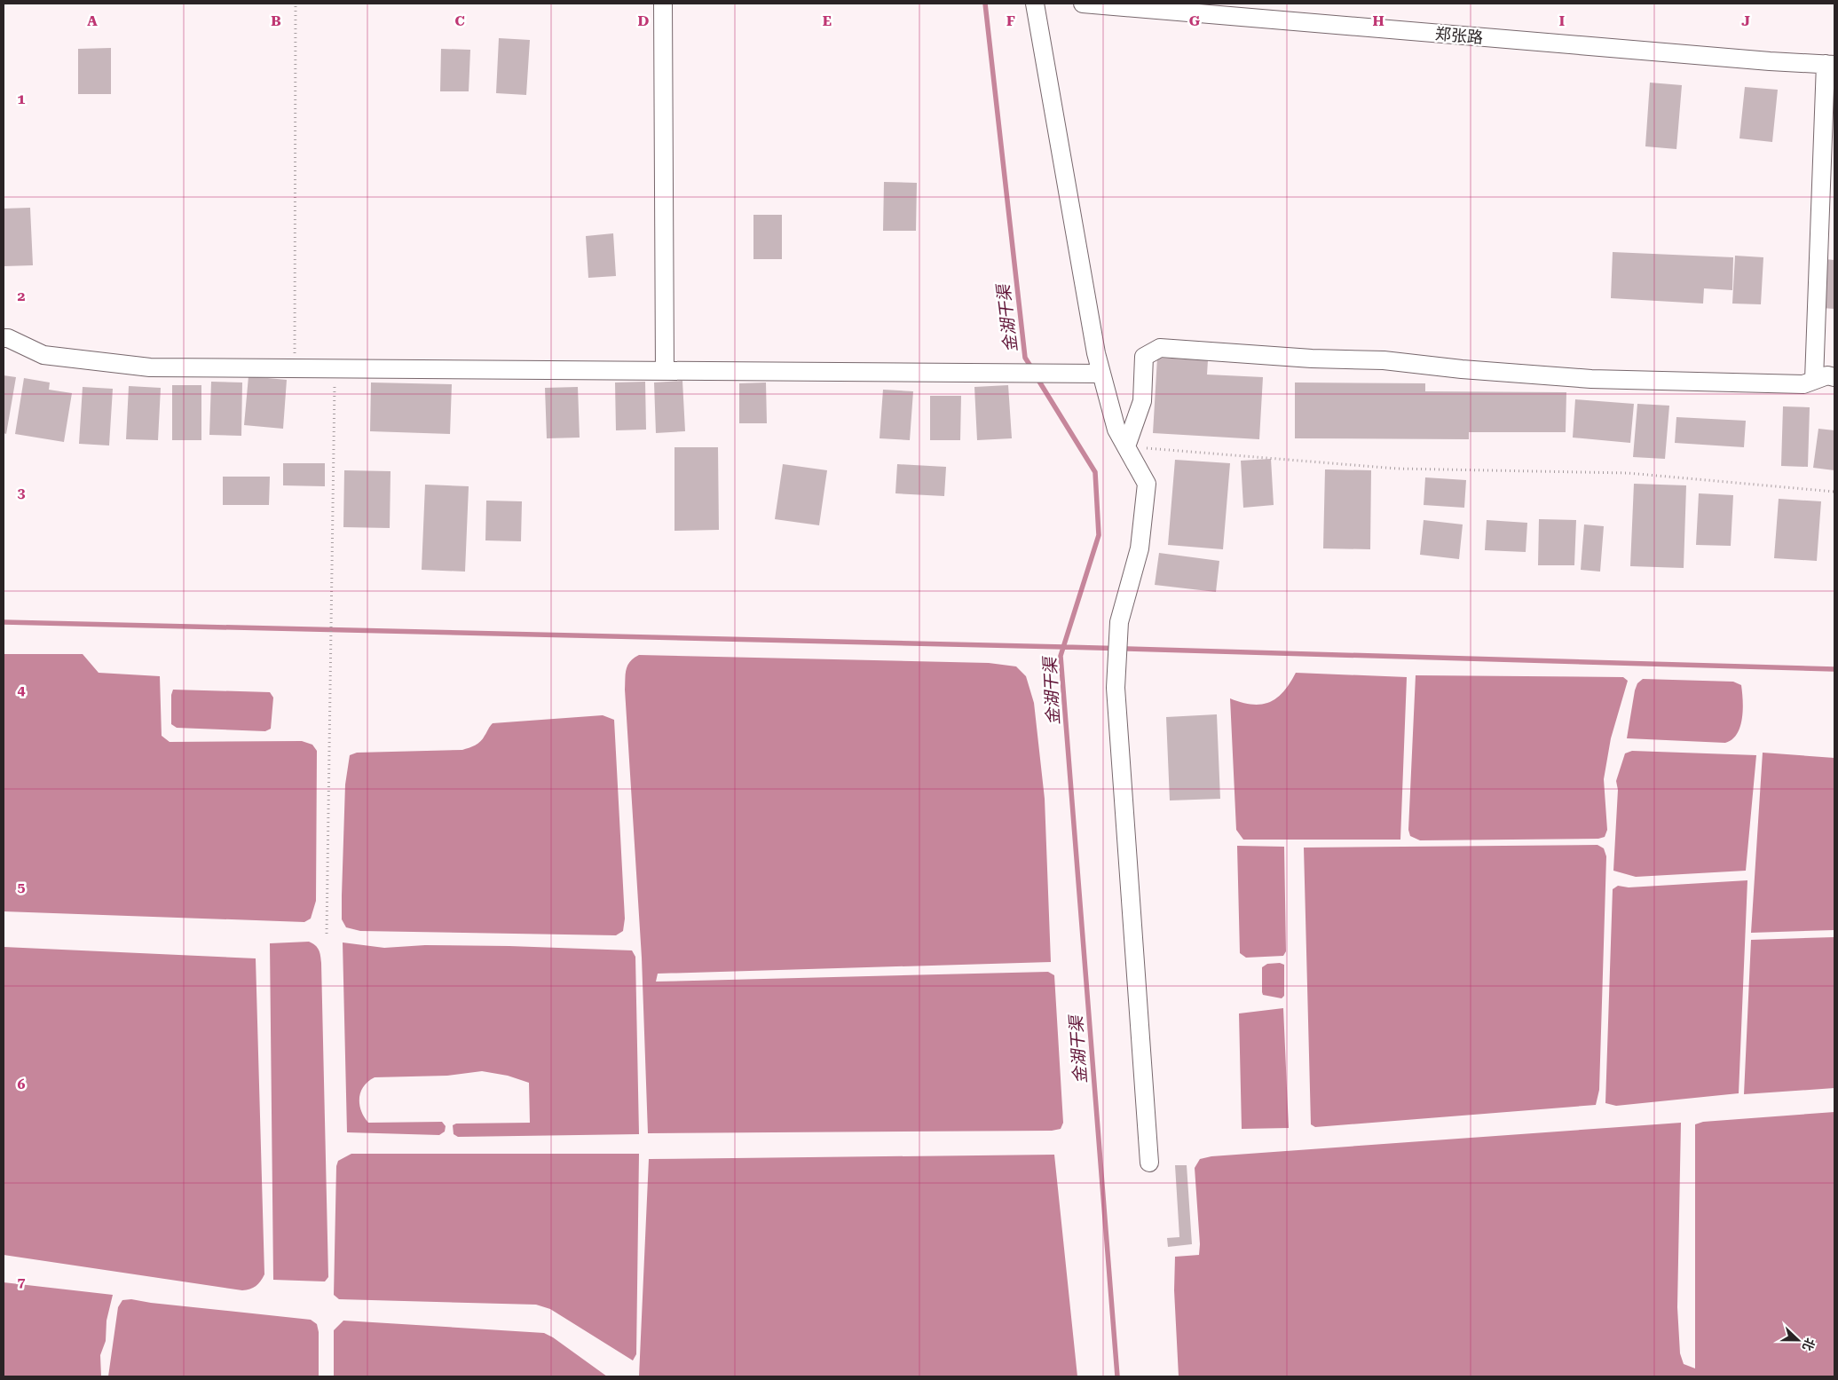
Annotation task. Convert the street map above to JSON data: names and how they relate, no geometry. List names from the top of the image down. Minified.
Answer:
{"streets":{"street":["郑张路"]},"water":["金湖干渠"],"north":"right","grid":{"columns":["A","B","C","D","E","F","G","H","I","J"],"rows":["1","2","3","4","5","6","7"]}}
